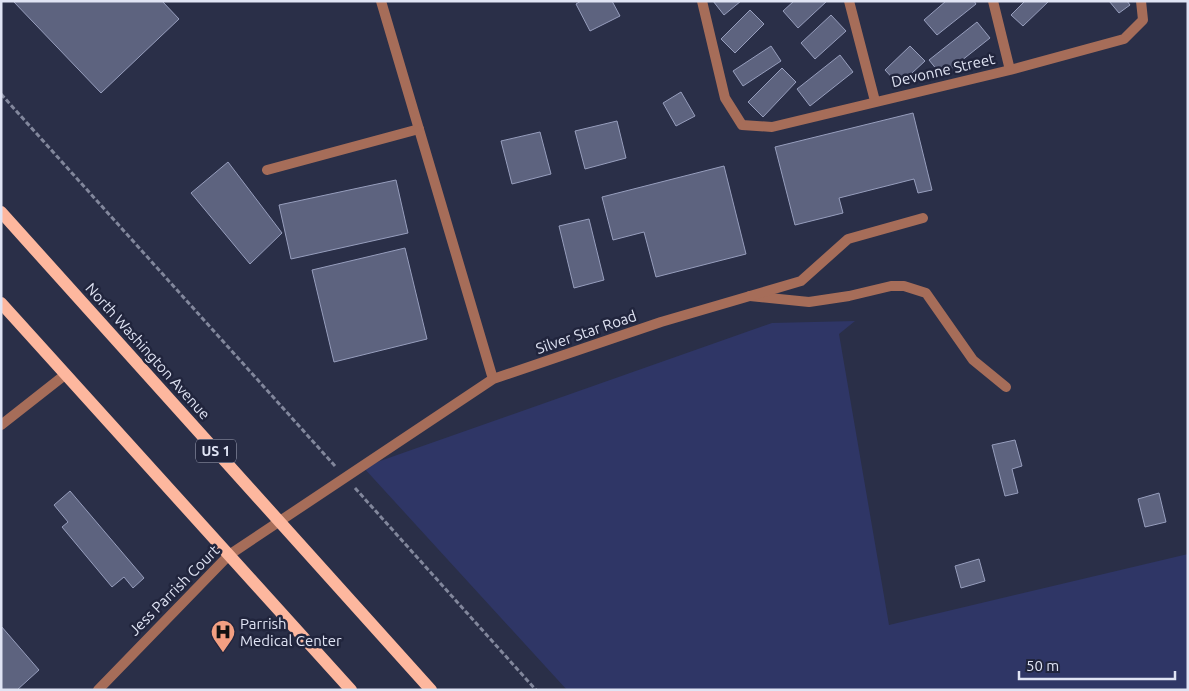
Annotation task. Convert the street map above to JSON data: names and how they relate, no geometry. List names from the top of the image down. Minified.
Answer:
{"streets":{"main road":["North Washington Avenue","US 1"],"street":["Devonne Street","Silver Star Road","Jess Parrish Court"]},"crossings":[["Silver Star Road","North Washington Avenue"],["Silver Star Road","Jess Parrish Court"],["North Washington Avenue","Jess Parrish Court"]],"places":{"hospital":["Parrish Medical Center"]},"scale_bar":"50 m"}
